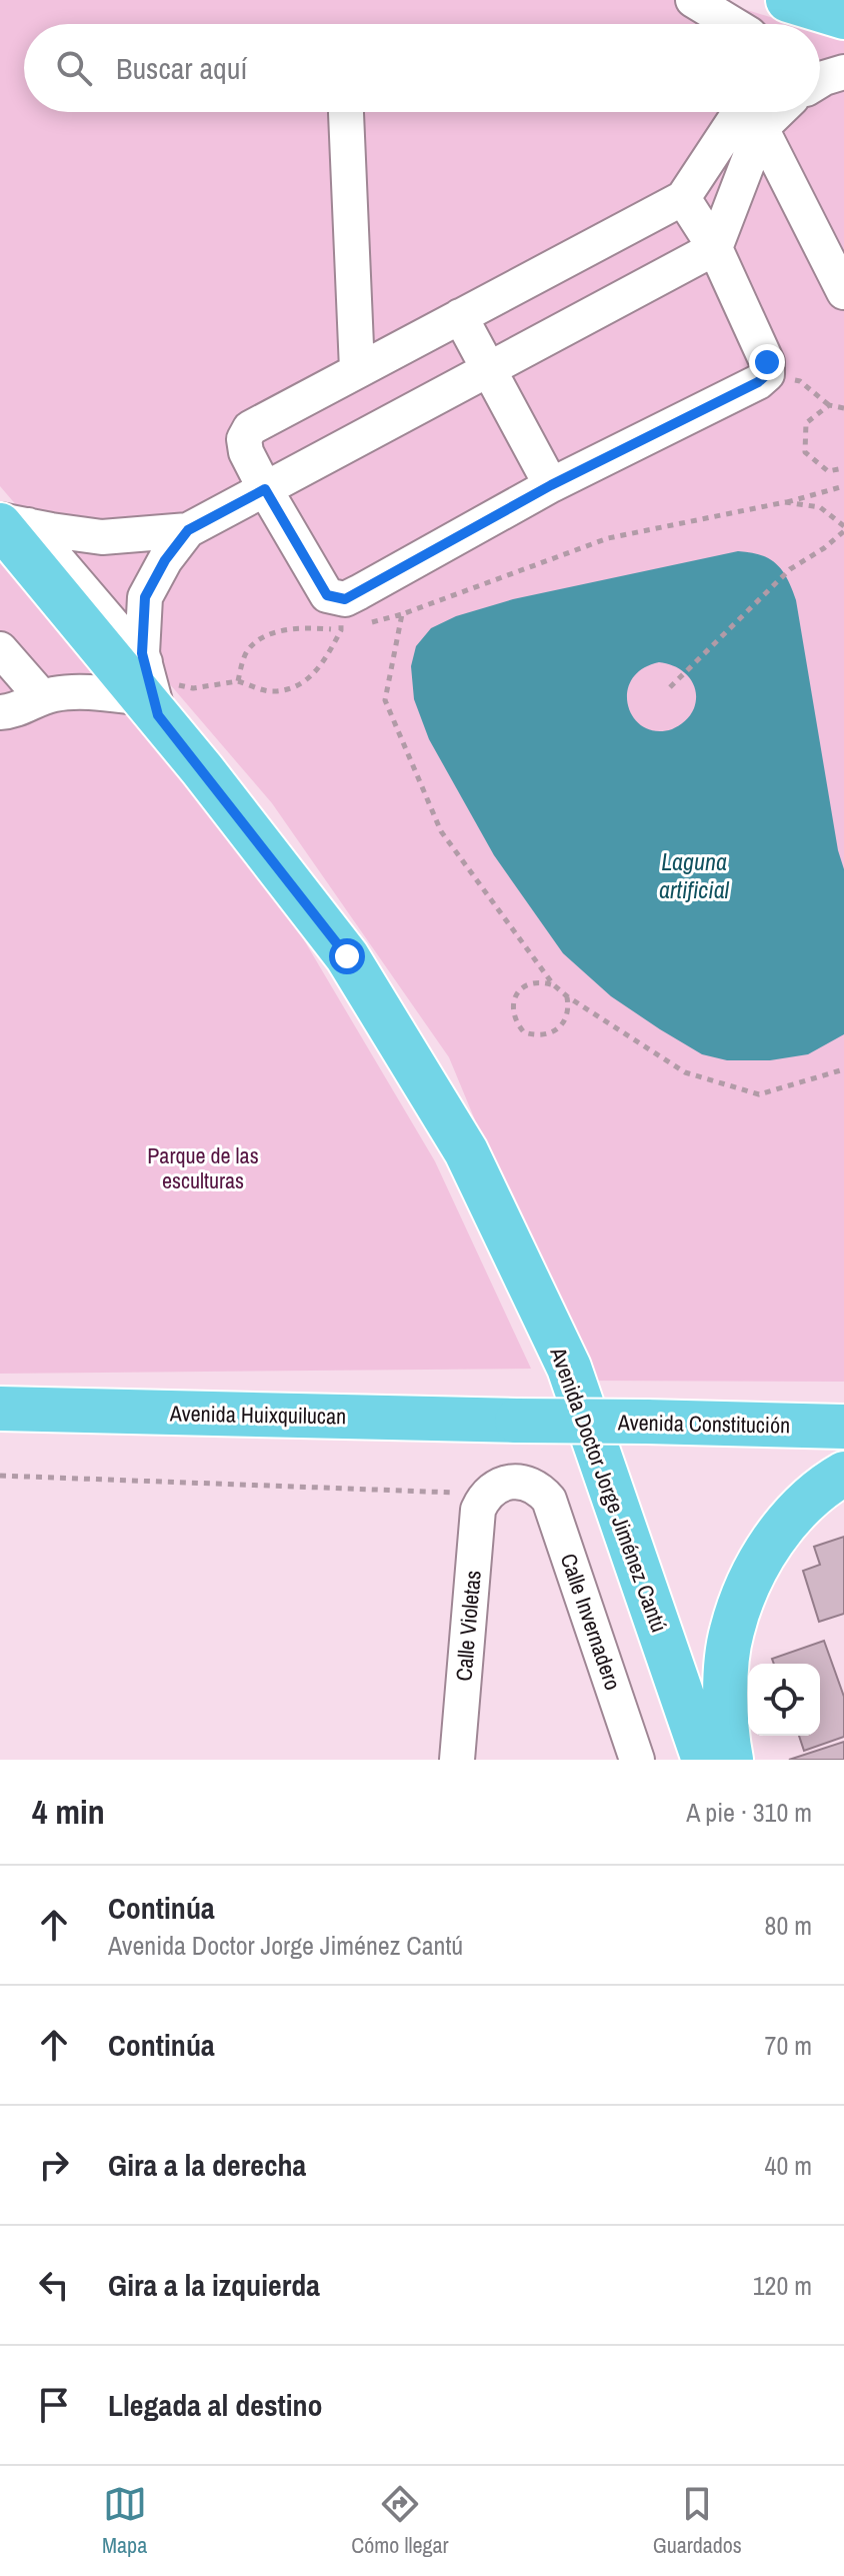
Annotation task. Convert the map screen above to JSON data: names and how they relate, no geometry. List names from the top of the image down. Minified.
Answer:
{"streets":{"main road":["Avenida Huixquilucan","Avenida Constitución","Avenida Doctor Jorge Jiménez Cantú"],"street":["Calle Invernadero","Calle Violetas"]},"crossings":[["Avenida Huixquilucan","Avenida Constitución"],["Calle Invernadero","Calle Violetas"]],"water":["Laguna artificial"],"parks":["Parque de las esculturas"],"page":{"search":"Buscar aquí","heading":["4 min","A pie · 310 m"],"list":[["Continúa","Avenida Doctor Jorge Jiménez Cantú","80 m"],["Continúa","70 m"],["Gira a la derecha","40 m"],["Gira a la izquierda","120 m"],"Llegada al destino"],"nav":["Mapa","Cómo llegar","Guardados"]}}
